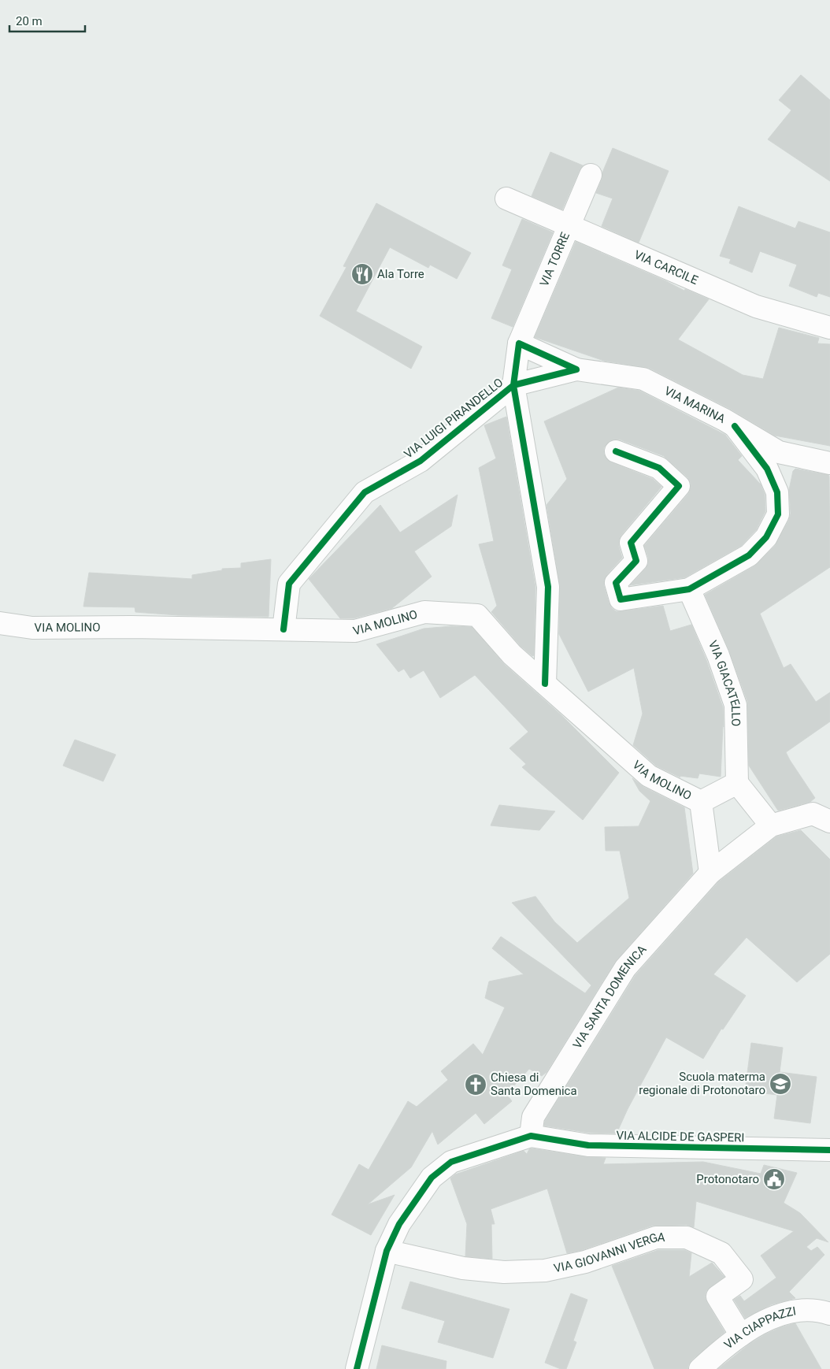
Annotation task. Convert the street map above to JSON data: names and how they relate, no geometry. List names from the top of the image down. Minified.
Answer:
{"streets":{"street":["VIA TORRE","VIA CARCILE","VIA MARINA","VIA LUIGI PIRANDELLO","VIA MOLINO","VIA GIACATELLO","VIA SANTA DOMENICA","VIA ALCIDE DE GASPERI","VIA GIOVANNI VERGA","VIA CIAPPAZZI"]},"crossings":[["VIA TORRE","VIA CARCILE"],["VIA TORRE","VIA LUIGI PIRANDELLO"],["VIA TORRE","VIA MOLINO"],["VIA LUIGI PIRANDELLO","VIA MOLINO"],["VIA SANTA DOMENICA","VIA ALCIDE DE GASPERI"],["VIA GIOVANNI VERGA","VIA CIAPPAZZI"]],"places":{"restaurant":["Ala Torre"],"school or university":["Scuola materma regionale di Protonotaro"],"church":["Chiesa di Santa Domenica"],"public building":["Protonotaro"]},"scale_bar":"20 m"}
